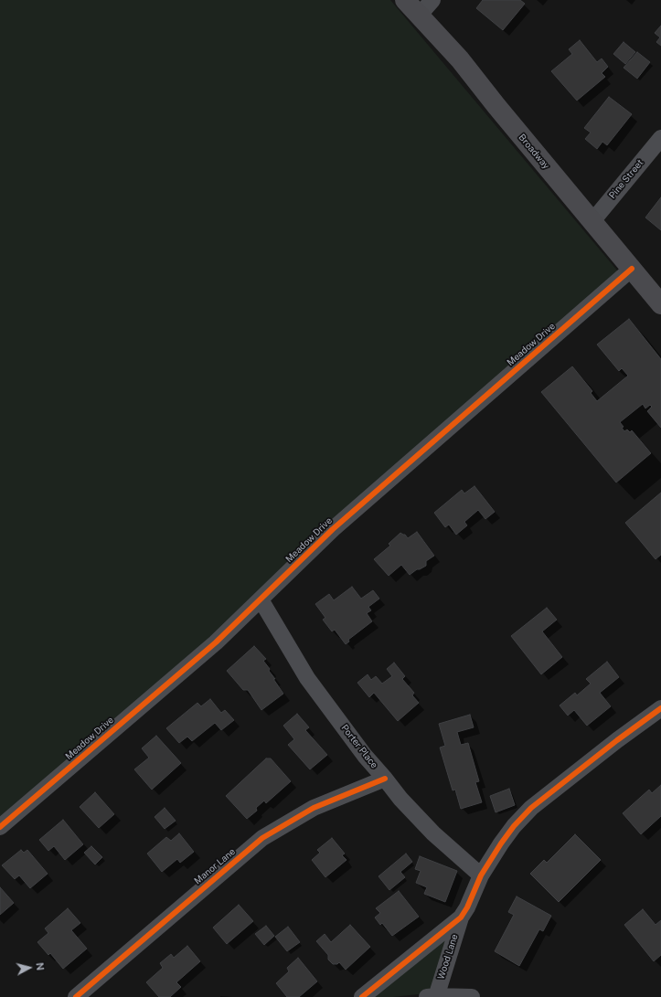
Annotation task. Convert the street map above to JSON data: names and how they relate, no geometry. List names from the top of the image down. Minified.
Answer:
{"streets":{"main road":["Broadway"],"street":["Pine Street","Meadow Drive","Porter Place","Manor Lane","Wood Lane"]},"crossings":[["Broadway","Pine Street"],["Broadway","Meadow Drive"],["Meadow Drive","Porter Place"],["Porter Place","Manor Lane"]],"north":"right"}
